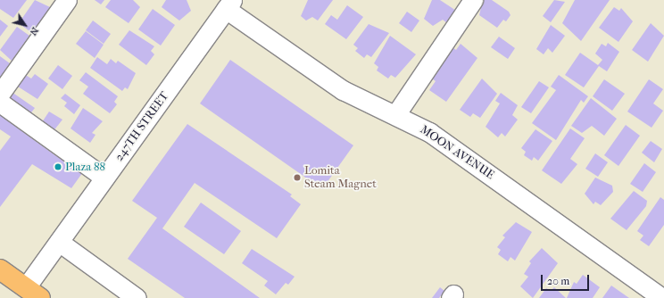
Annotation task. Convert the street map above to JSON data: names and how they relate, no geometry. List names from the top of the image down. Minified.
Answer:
{"streets":{"street":["247TH STREET","MOON AVENUE"]},"crossings":[["247TH STREET","MOON AVENUE"]],"places":["Plaza 88","Lomita Steam Magnet"],"scale_bar":"20 m","north":"bottom right"}
